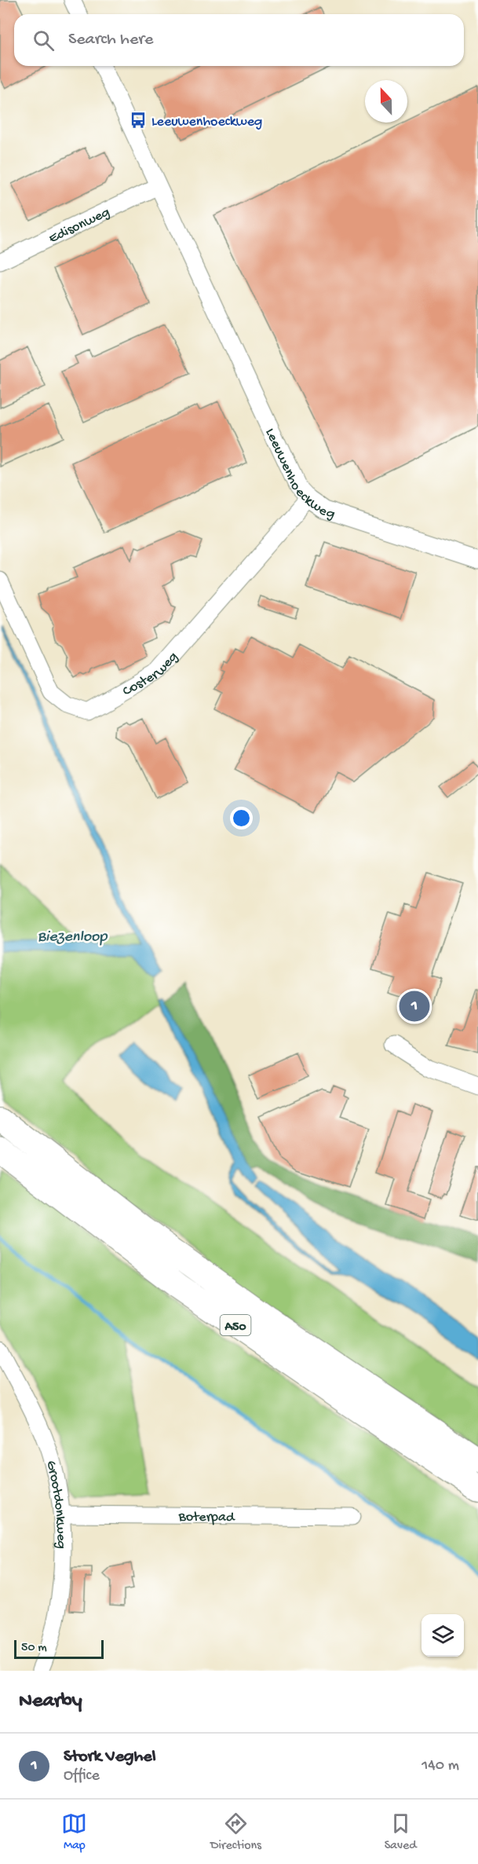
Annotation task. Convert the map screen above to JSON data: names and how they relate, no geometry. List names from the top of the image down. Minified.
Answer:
{"streets":{"highway":["A50"],"street":["Edisonweg","Leeuwenhoeckweg","Costerweg","Grootdonkweg","Boterpad"]},"crossings":[["Edisonweg","Leeuwenhoeckweg"],["Leeuwenhoeckweg","Costerweg"],["Grootdonkweg","Boterpad"]],"water":["Biezenloop"],"places":{"bus stop":["Leeuwenhoeckweg"]},"scale_bar":"50 m","north":"top","page":{"search":"Search here","pins":"1","scale":"50 m","heading":"Nearby","list":[{"mark":"1","name":"Stork Veghel","note":"Office","value":"140 m"}],"nav":["Map","Directions","Saved"]}}
